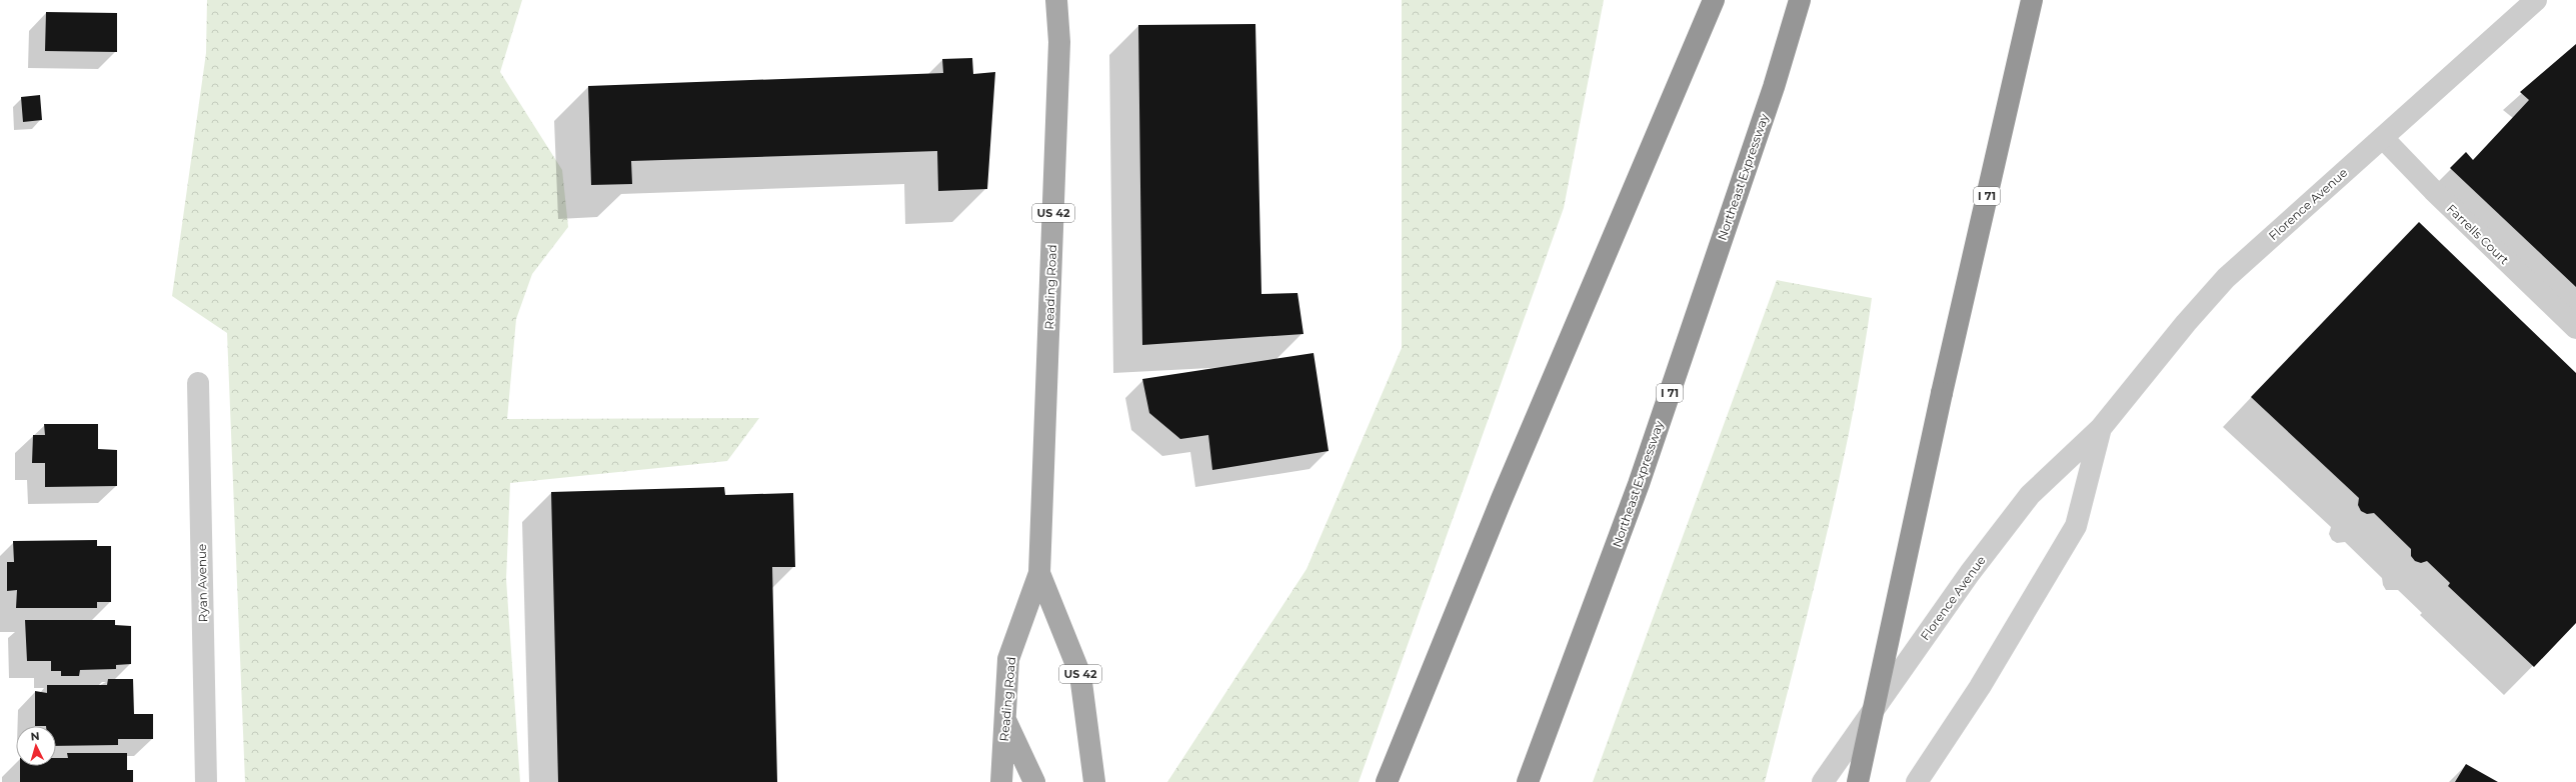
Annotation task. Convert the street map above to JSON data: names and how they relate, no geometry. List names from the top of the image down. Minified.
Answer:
{"streets":{"highway":["Northeast Expressway","I 71"],"main road":["US 42","Reading Road"],"street":["Florence Avenue","Farrells Court","Ryan Avenue"]},"crossings":[["Florence Avenue","Farrells Court"]],"north":"top"}
